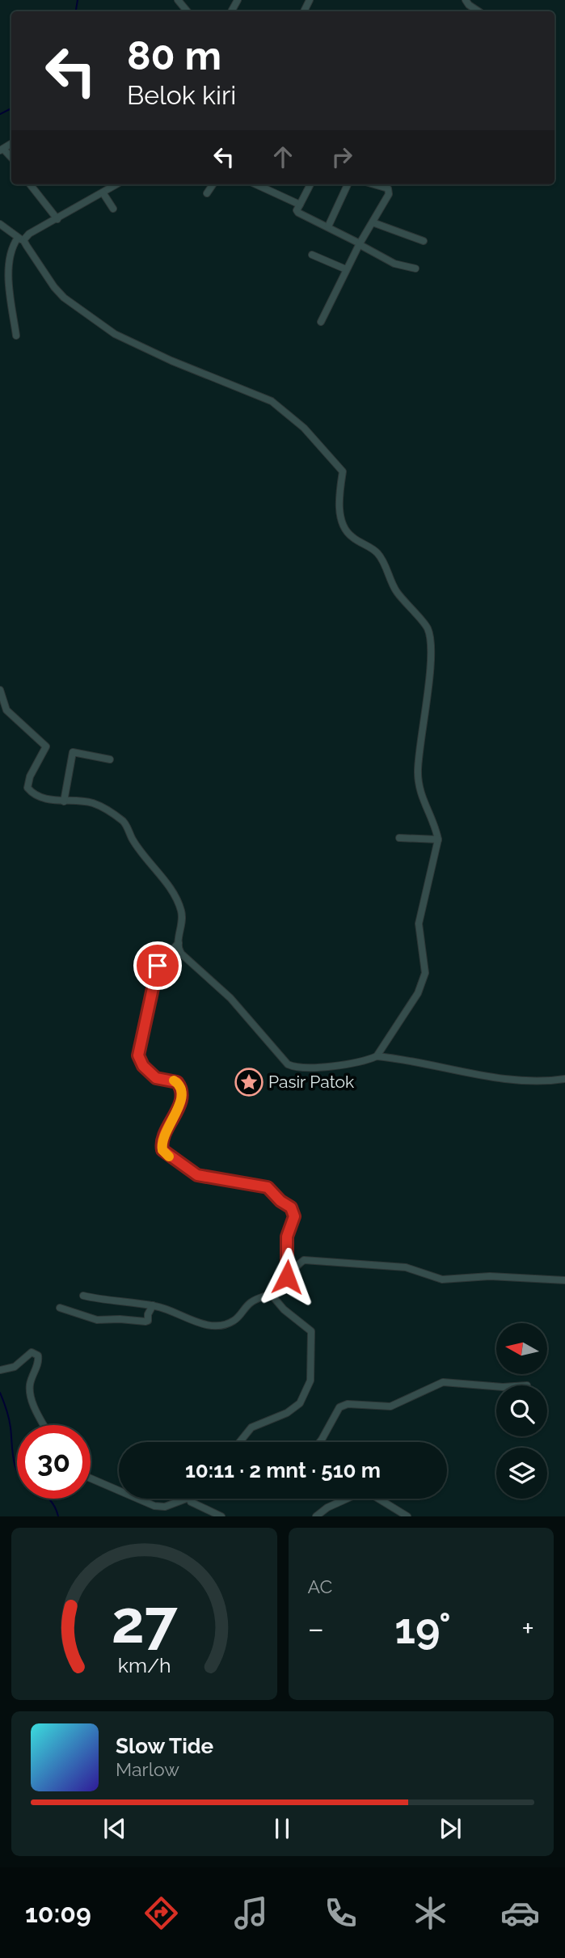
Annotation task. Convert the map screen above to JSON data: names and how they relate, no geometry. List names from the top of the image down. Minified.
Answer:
{"places":{"place":["Pasir Patok"]},"north":"left","page":{"turn":["80 m","Belok kiri"],"limit":"30","trip":"10:11 · 2 mnt · 510 m","tile":"AC","heat":["−","19°","+"],"song":["Slow Tide","Marlow"],"tabs":"10:09","gauge":["27","km/h"]}}
